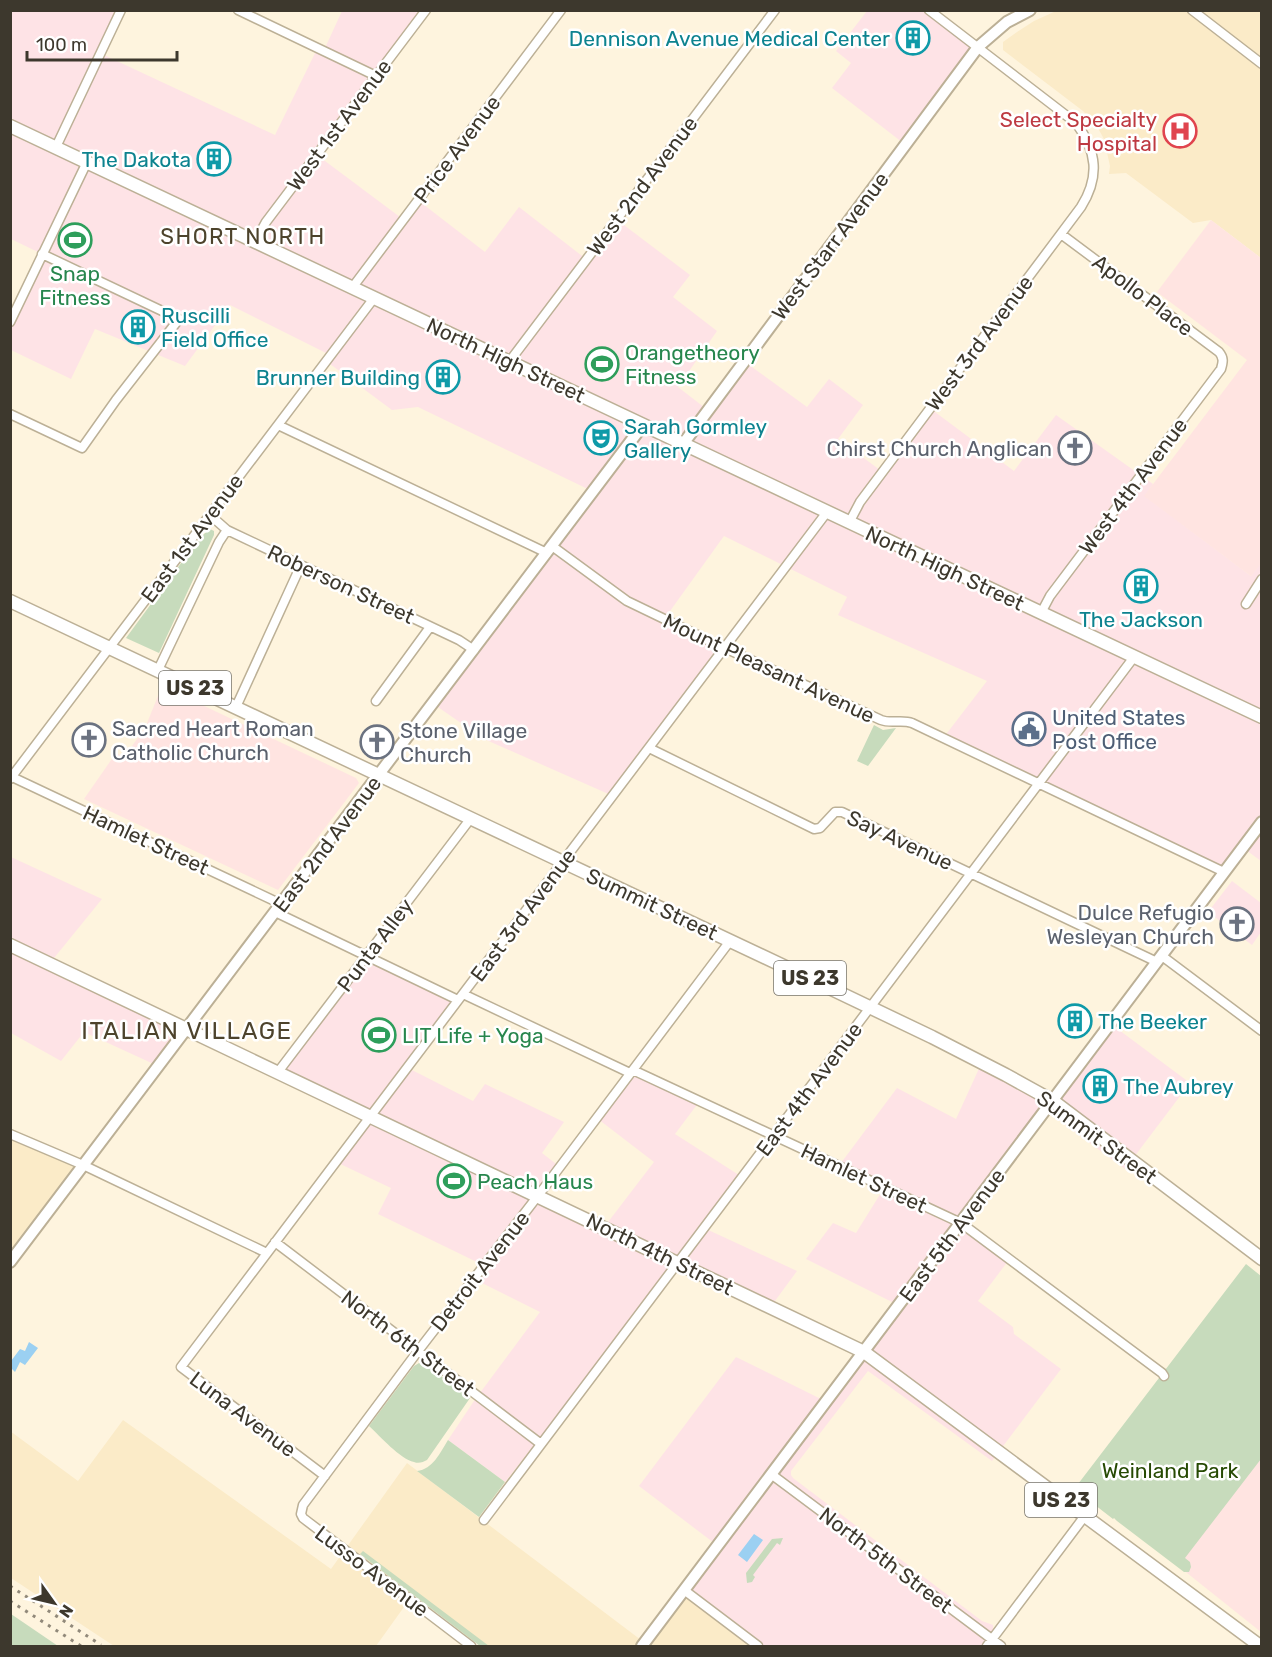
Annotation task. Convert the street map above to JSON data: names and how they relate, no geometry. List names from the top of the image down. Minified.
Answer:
{"streets":{"main road":["North High Street","US 23","Summit Street","North 4th Street"],"street":["West 1st Avenue","Price Avenue","West 2nd Avenue","West Starr Avenue","Apollo Place","West 3rd Avenue","West 4th Avenue","East 1st Avenue","Roberson Street","Mount Pleasant Avenue","Hamlet Street","Say Avenue","East 2nd Avenue","East 3rd Avenue","Punta Alley","East 4th Avenue","East 5th Avenue","Detroit Avenue","North 6th Street","Luna Avenue","North 5th Street","Lusso Avenue"]},"crossings":[["West 1st Avenue","North High Street"],["Price Avenue","North High Street"],["West 2nd Avenue","North High Street"],["West Starr Avenue","West 3rd Avenue"],["West Starr Avenue","North High Street"],["Apollo Place","West 3rd Avenue"],["Apollo Place","West 4th Avenue"],["West 3rd Avenue","North High Street"],["North High Street","West 4th Avenue"],["North High Street","East 1st Avenue"],["North High Street","East 2nd Avenue"],["North High Street","East 3rd Avenue"],["North High Street","East 4th Avenue"],["East 1st Avenue","Roberson Street"],["East 1st Avenue","Mount Pleasant Avenue"],["East 1st Avenue","Hamlet Street"],["East 1st Avenue","Summit Street"],["Roberson Street","East 2nd Avenue"],["Mount Pleasant Avenue","East 2nd Avenue"],["Mount Pleasant Avenue","East 3rd Avenue"],["Mount Pleasant Avenue","East 4th Avenue"],["Mount Pleasant Avenue","East 5th Avenue"],["Hamlet Street","East 2nd Avenue"],["Hamlet Street","East 3rd Avenue"],["Hamlet Street","Punta Alley"],["Hamlet Street","East 4th Avenue"],["Hamlet Street","East 5th Avenue"],["Hamlet Street","Detroit Avenue"],["Say Avenue","East 3rd Avenue"],["Say Avenue","East 4th Avenue"],["Say Avenue","East 5th Avenue"],["East 2nd Avenue","Summit Street"],["East 2nd Avenue","North 4th Street"],["Summit Street","East 3rd Avenue"],["Summit Street","Punta Alley"],["Summit Street","East 4th Avenue"],["Summit Street","East 5th Avenue"],["Summit Street","Detroit Avenue"],["East 3rd Avenue","North 4th Street"],["East 3rd Avenue","North 6th Street"],["East 3rd Avenue","Luna Avenue"],["Punta Alley","North 4th Street"],["East 4th Avenue","North 4th Street"],["East 4th Avenue","North 6th Street"],["East 5th Avenue","North 4th Street"],["East 5th Avenue","North 5th Street"],["North 4th Street","Detroit Avenue"],["Detroit Avenue","North 6th Street"],["Detroit Avenue","Lusso Avenue"],["Luna Avenue","Lusso Avenue"]],"districts":["SHORT NORTH","ITALIAN VILLAGE"],"parks":["Weinland Park"],"places":{"building":["Dennison Avenue Medical Center","The Dakota","Ruscilli Field Office","Brunner Building","The Jackson","The Beeker","The Aubrey"],"hospital":["Select Specialty Hospital"],"sports":["Snap Fitness","Orangetheory Fitness","LIT Life + Yoga","Peach Haus"],"theatre":["Sarah Gormley Gallery"],"church":["Chirst Church Anglican","Sacred Heart Roman Catholic Church","Stone Village Church","Dulce Refugio Wesleyan Church"],"public building":["United States Post Office"]},"scale_bar":"100 m","north":"bottom right"}
